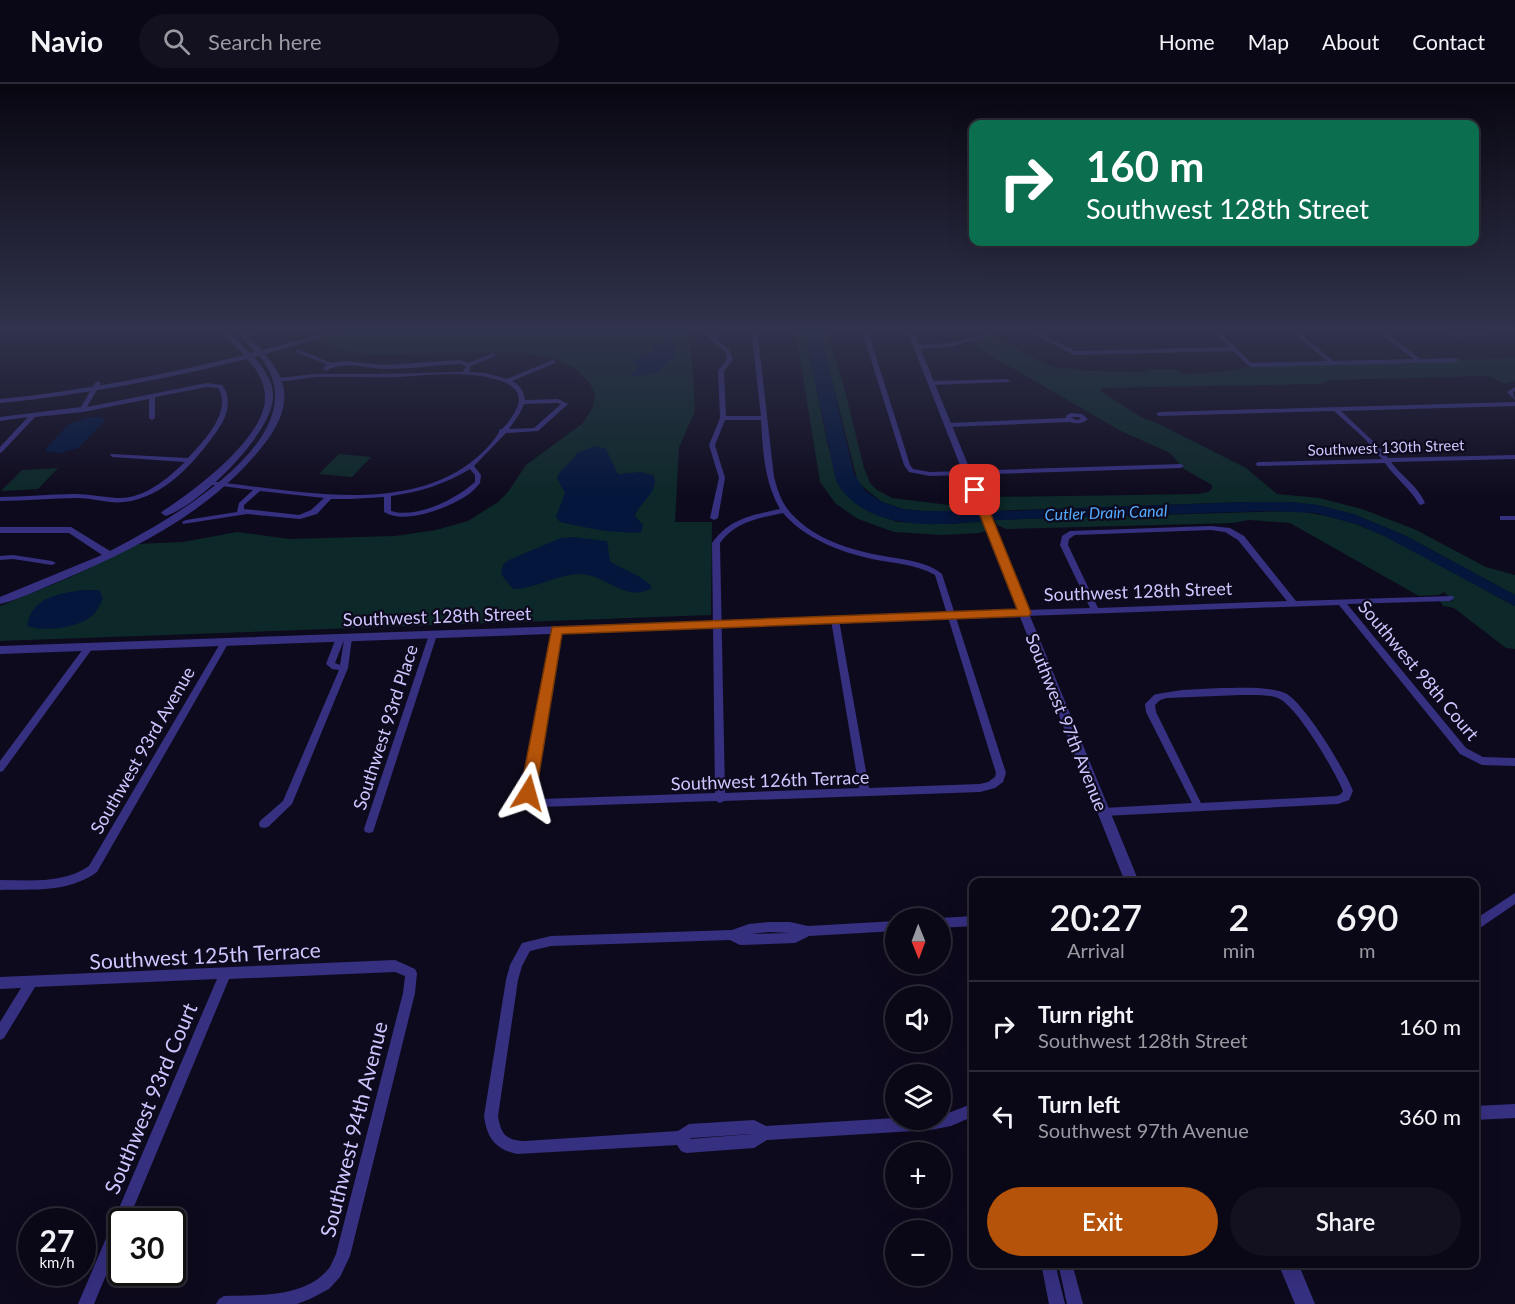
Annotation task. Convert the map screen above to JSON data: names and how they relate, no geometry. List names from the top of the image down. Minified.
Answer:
{"streets":{"street":["Southwest 130th Street","Southwest 128th Street","Southwest 98th Court","Southwest 97th Avenue","Southwest 93rd Place","Southwest 93rd Avenue","Southwest 126th Terrace","Southwest 125th Terrace","Southwest 93rd Court","Southwest 94th Avenue"]},"crossings":[["Southwest 128th Street","Southwest 98th Court"],["Southwest 128th Street","Southwest 97th Avenue"],["Southwest 128th Street","Southwest 93rd Place"],["Southwest 128th Street","Southwest 93rd Avenue"],["Southwest 128th Street","Southwest 126th Terrace"],["Southwest 125th Terrace","Southwest 93rd Court"],["Southwest 125th Terrace","Southwest 94th Avenue"]],"water":["Cutler Drain Canal"],"north":"bottom","page":{"header":"Navio","search":"Search here","nav":["Home","Map","About","Contact"],"turn":["160 m","Southwest 128th Street"],"eta":["20:27","Arrival","2","min","690","m"],"map_buttons":["+","−"],"list":[{"name":"Turn right","note":"Southwest 128th Street","value":"160 m"},{"name":"Turn left","note":"Southwest 97th Avenue","value":"360 m"}],"buttons":["Exit","Share"],"speed":"27 km/h","limit":"30"}}
